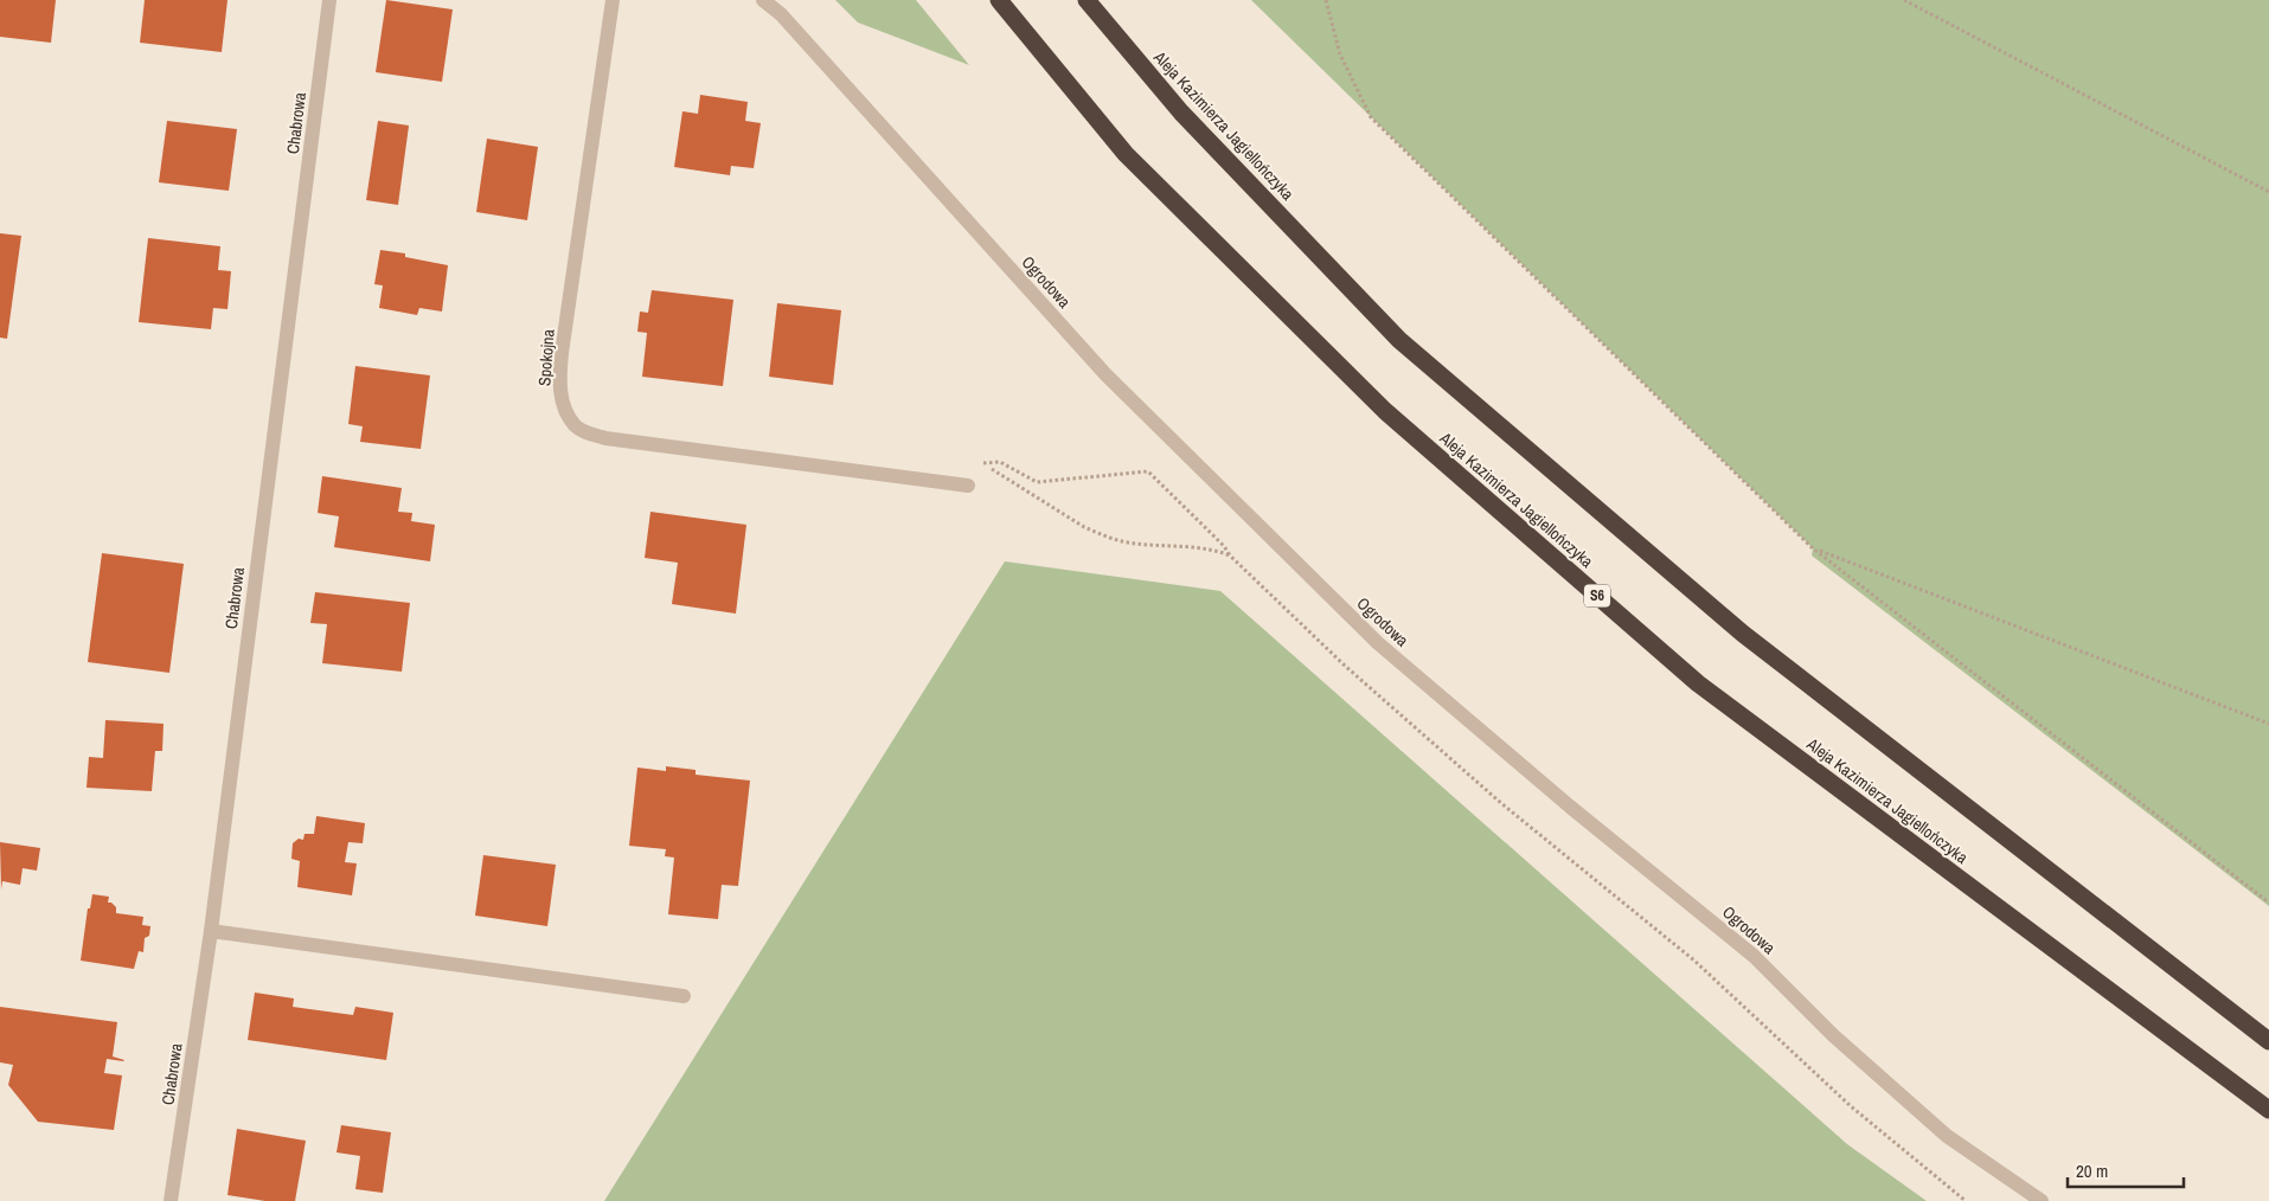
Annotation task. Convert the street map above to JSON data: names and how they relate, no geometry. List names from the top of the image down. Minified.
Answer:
{"streets":{"highway":["Aleja Kazimierza Jagiellończyka","S6"],"street":["Chabrowa","Ogrodowa","Spokojna"]},"scale_bar":"20 m"}
